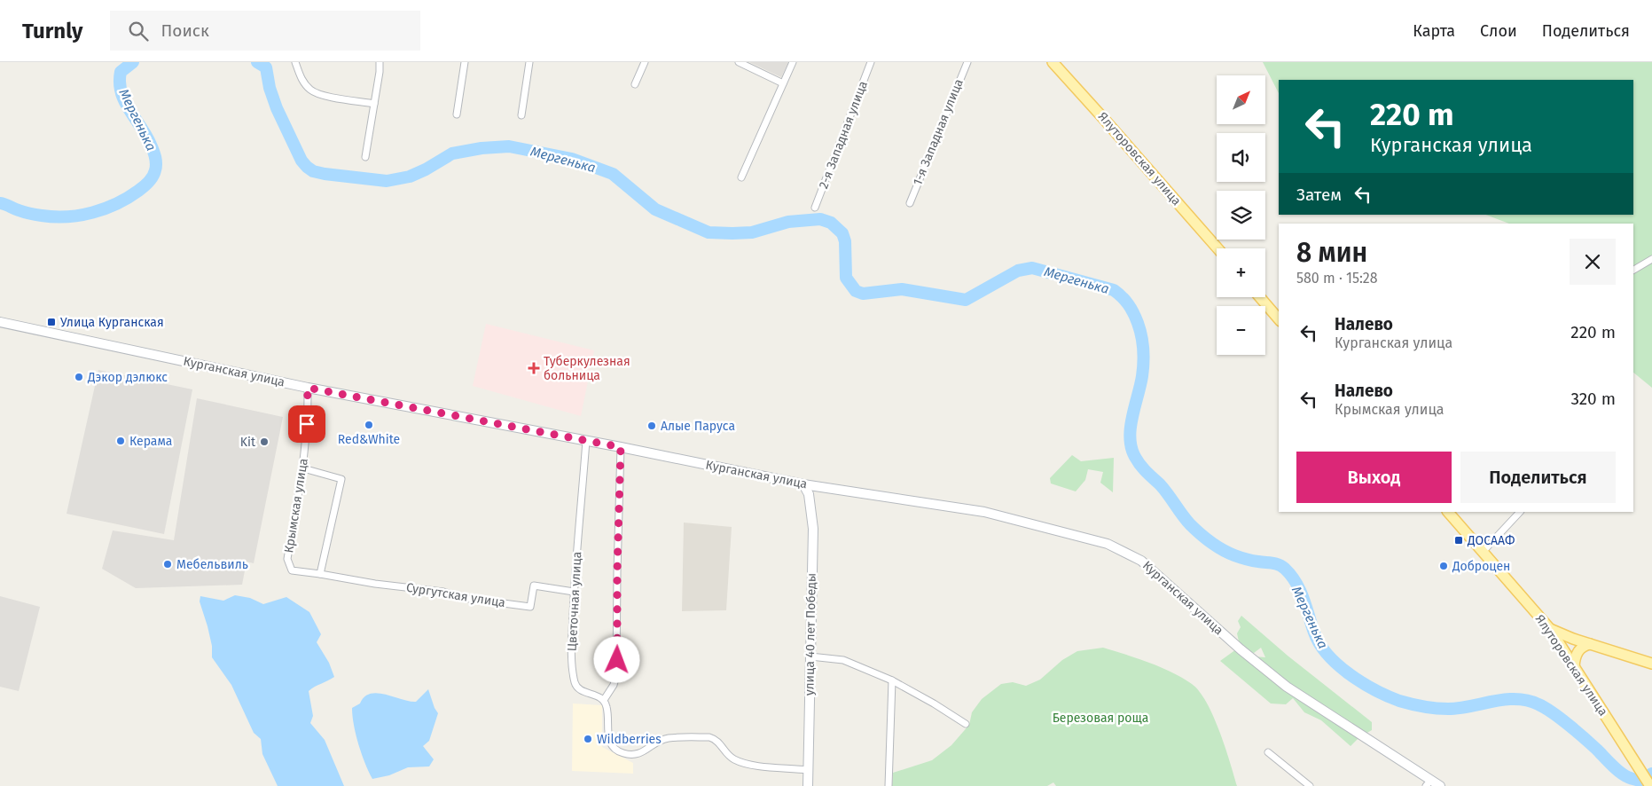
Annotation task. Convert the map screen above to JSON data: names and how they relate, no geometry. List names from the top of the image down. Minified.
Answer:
{"streets":{"main road":["Ялуторовская улица","Курганская улица","улица 40 лет Победы"],"street":["1-я Западная улица","2-я Западная улица","Крымская улица","Сургутская улица","Цветочная улица"]},"crossings":[["Курганская улица","Крымская улица"],["Курганская улица","Цветочная улица"],["Курганская улица","улица 40 лет Победы"],["Крымская улица","Сургутская улица"],["Сургутская улица","Цветочная улица"]],"water":["Мергенька"],"parks":["Березовая роща"],"places":{"transit":["Улица Курганская","ДОСААФ"],"health":["Туберкулезная больница"],"other":["Дэкор дэлюкс","Red&White","Алые Паруса","Керама","Kit","Мебельвиль","Доброцен","Wildberries"]},"north":"top right","page":{"header":"Turnly","search":"Поиск","nav":["Карта","Слои","Поделиться"],"map_buttons":["+","−"],"turn":["220 m","Курганская улица"],"then":"Затем","heading":["8 мин","580 m · 15:28"],"list":[{"name":"Налево","note":"Курганская улица","value":"220 m"},{"name":"Налево","note":"Крымская улица","value":"320 m"}],"buttons":["Выход","Поделиться"]}}
